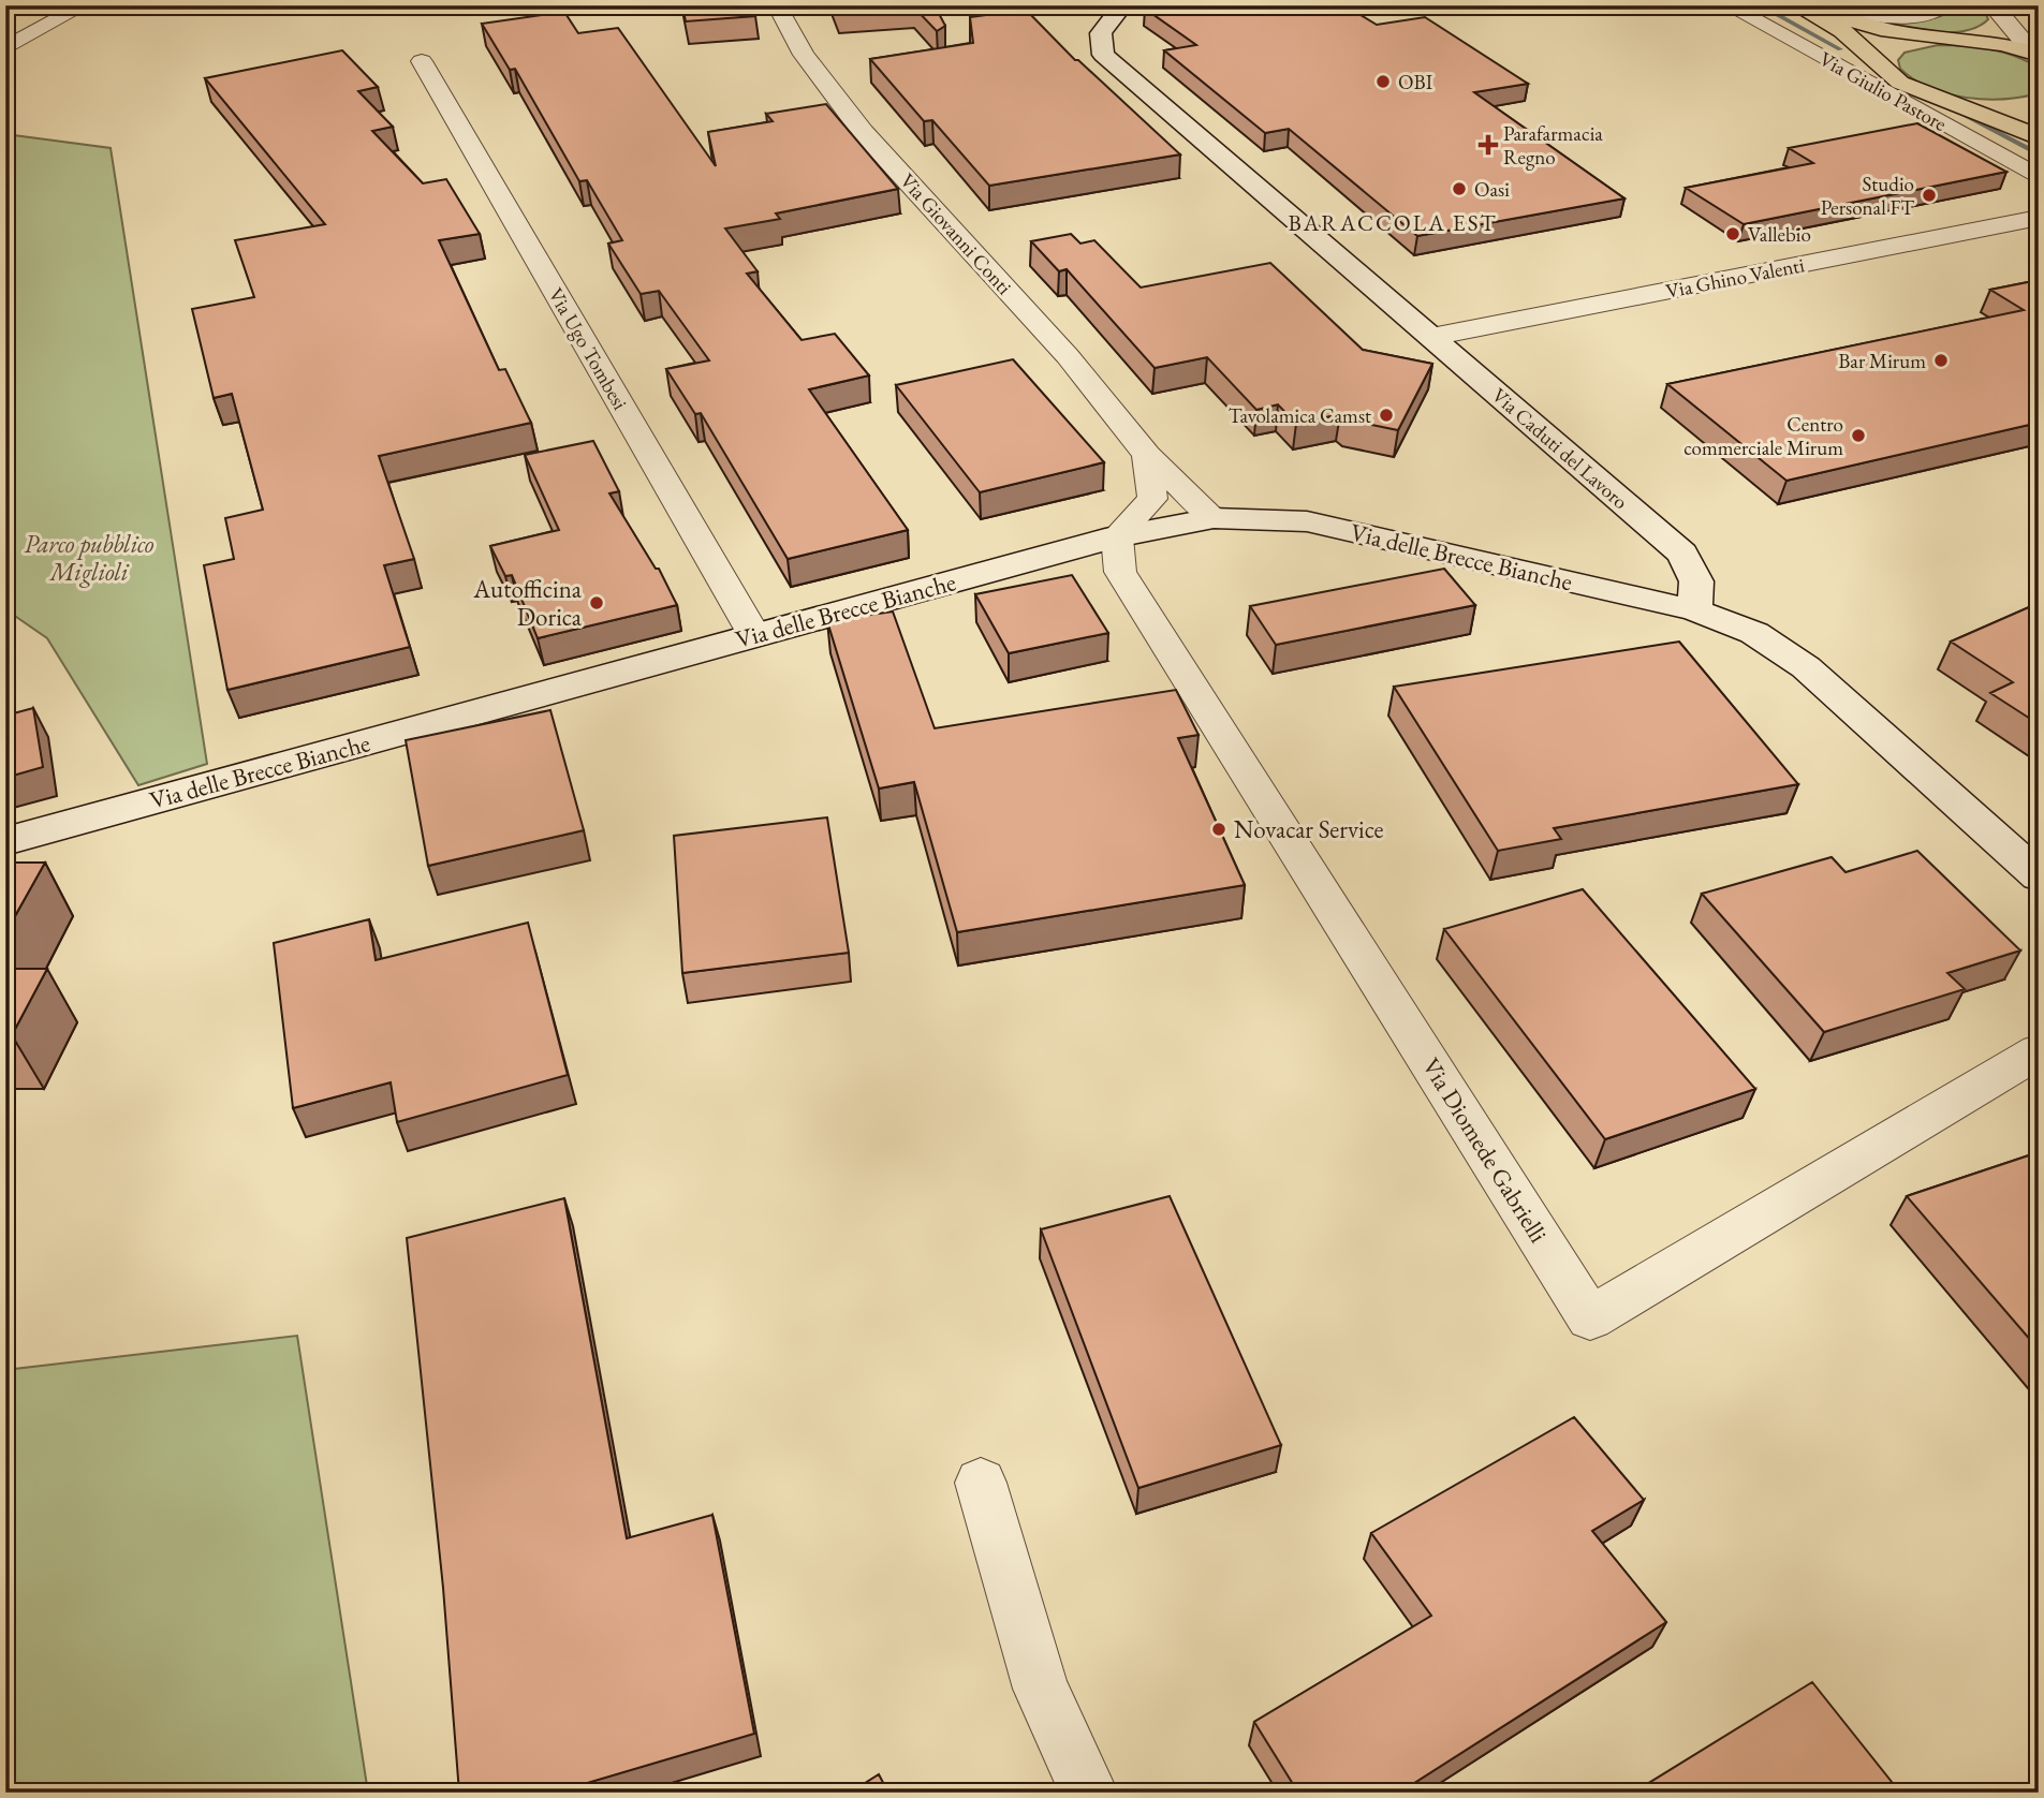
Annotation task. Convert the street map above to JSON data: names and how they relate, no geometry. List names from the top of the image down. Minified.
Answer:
{"streets":{"street":["Via Giulio Pastore","Via Giovanni Conti","Via Ghino Valenti","Via Ugo Tombesi","Via Caduti del Lavoro","Via delle Brecce Bianche","Via Diomede Gabrielli"]},"crossings":[["Via Giovanni Conti","Via delle Brecce Bianche"],["Via Ghino Valenti","Via Caduti del Lavoro"],["Via Ugo Tombesi","Via delle Brecce Bianche"],["Via Caduti del Lavoro","Via delle Brecce Bianche"],["Via delle Brecce Bianche","Via Diomede Gabrielli"]],"districts":["BARACCOLA EST"],"parks":["Parco pubblico Miglioli"],"places":{"other":["OBI","Oasi","Studio Personal FT","Vallebio","Bar Mirum","Tavolamica Camst","Centro commerciale Mirum","Autofficina Dorica","Novacar Service"],"health":["Parafarmacia Regno"]}}
